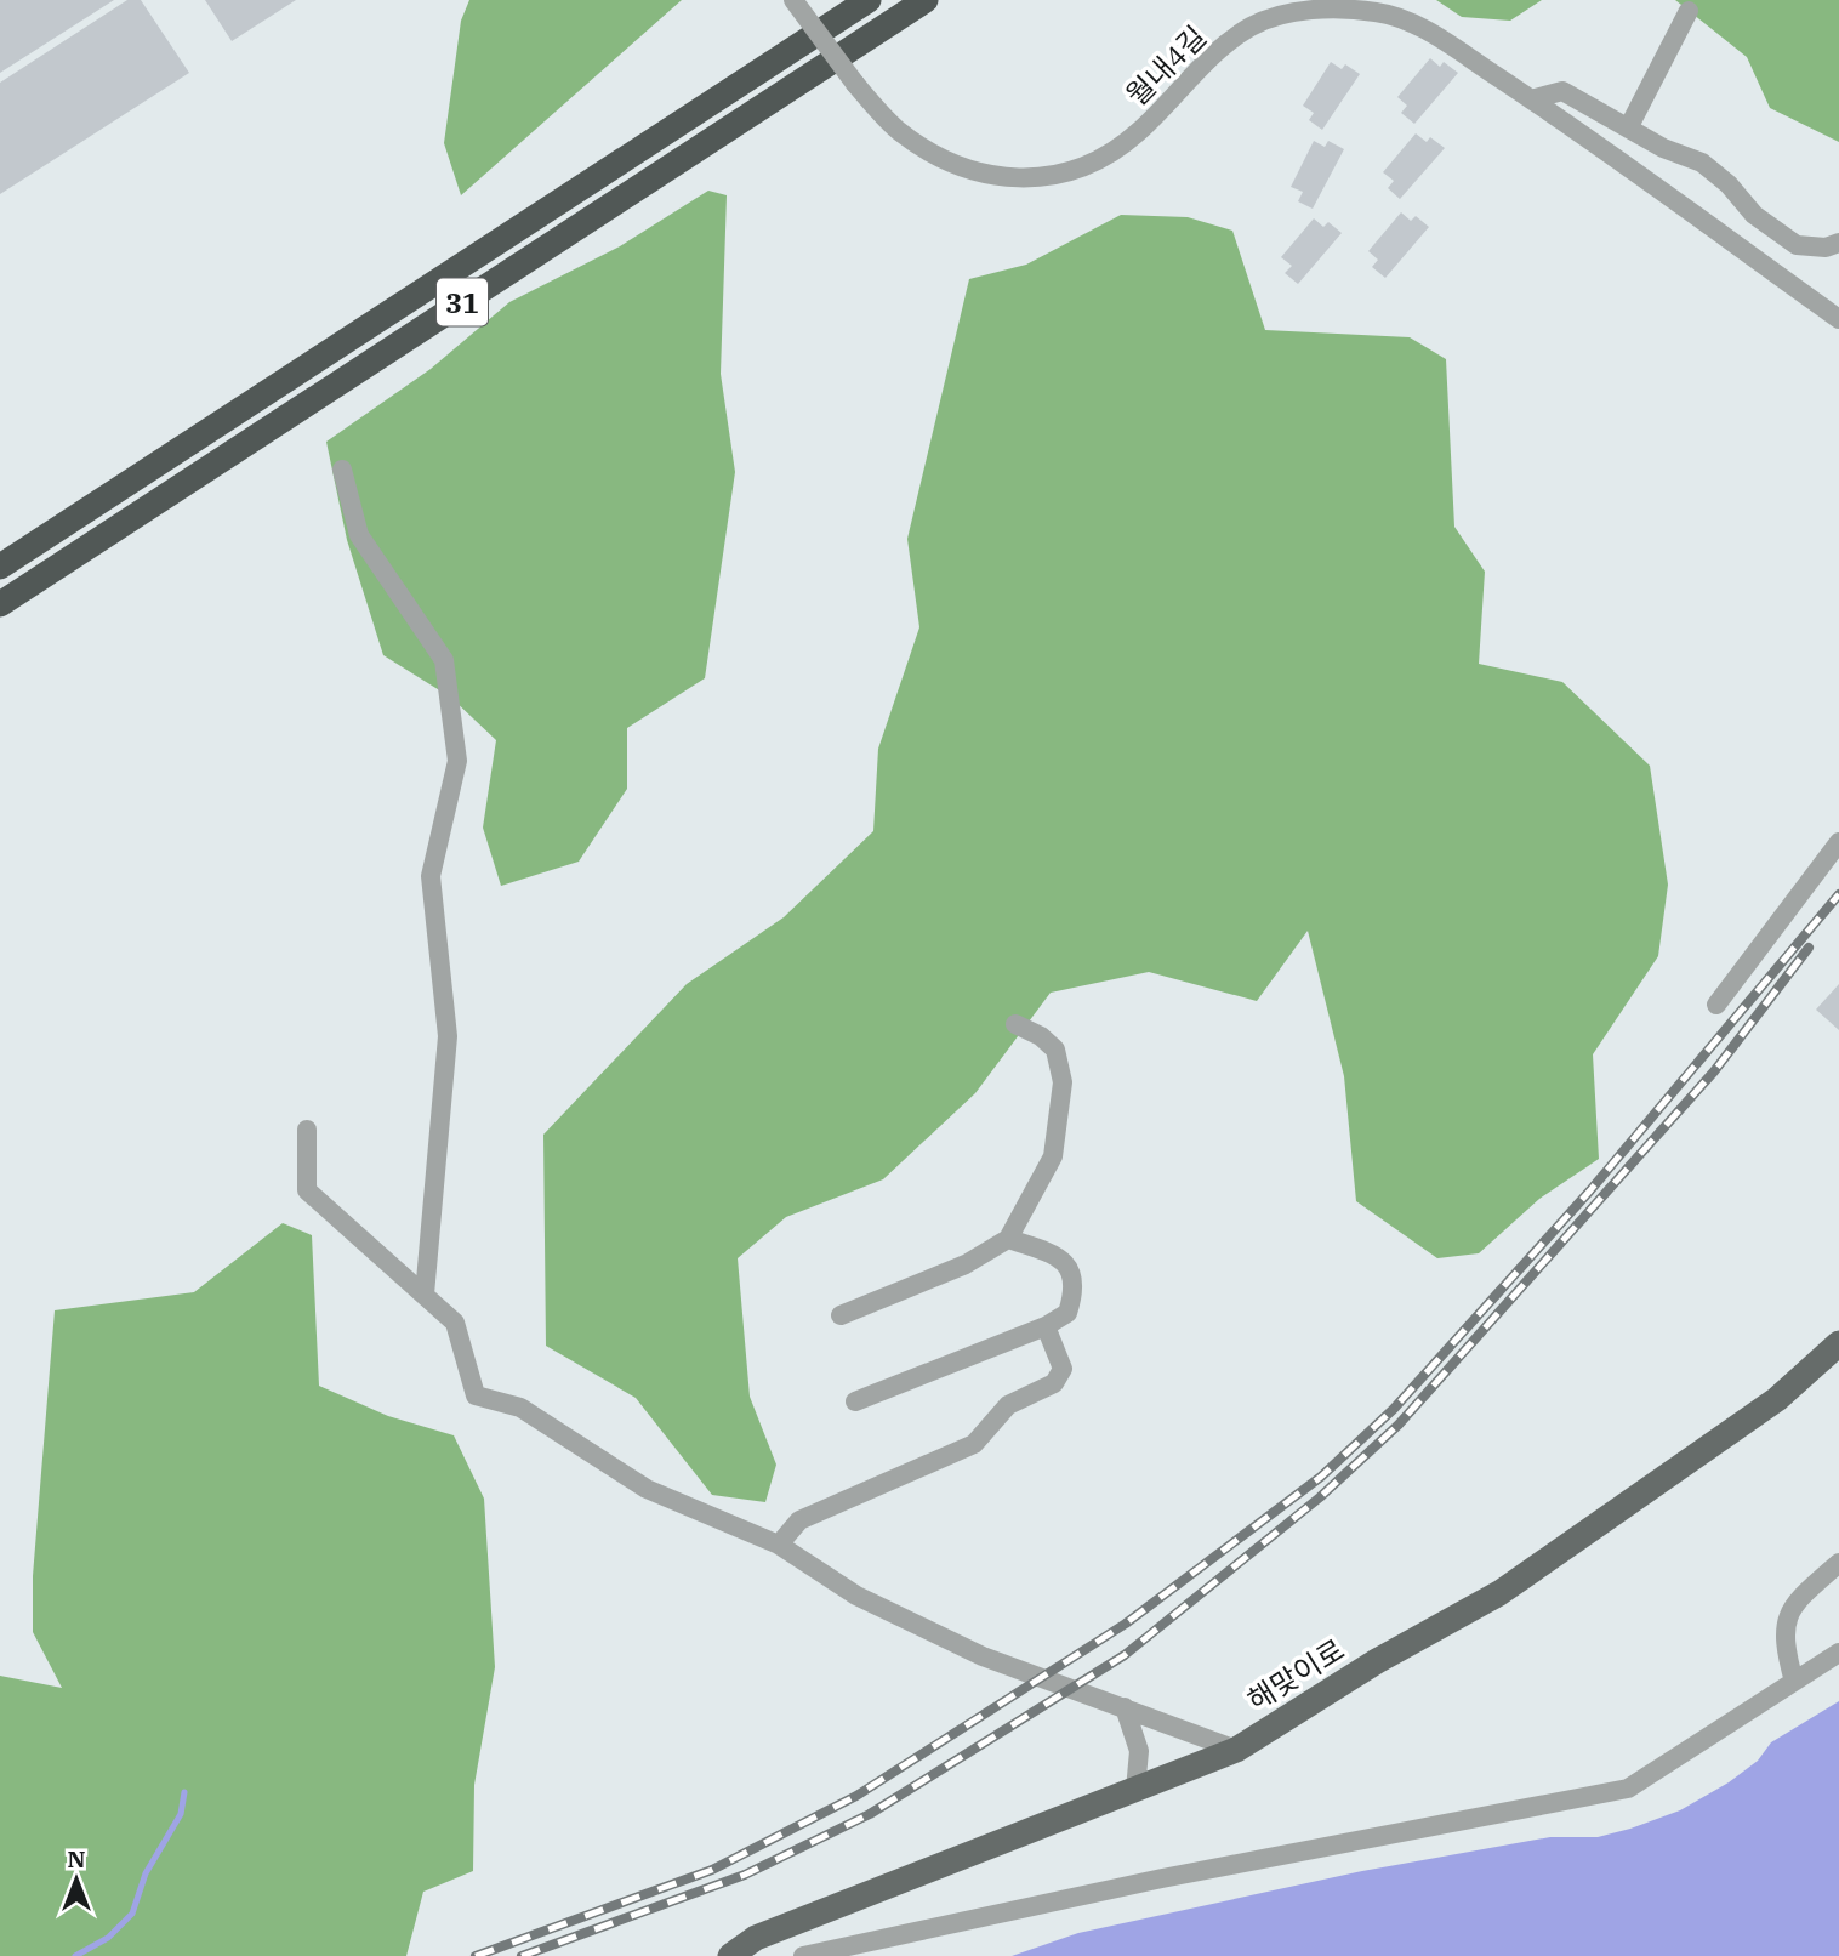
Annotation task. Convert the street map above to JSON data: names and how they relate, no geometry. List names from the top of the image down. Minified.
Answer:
{"streets":{"highway":["31"],"main road":["해맞이로"],"street":["월내4길"]},"north":"top"}
